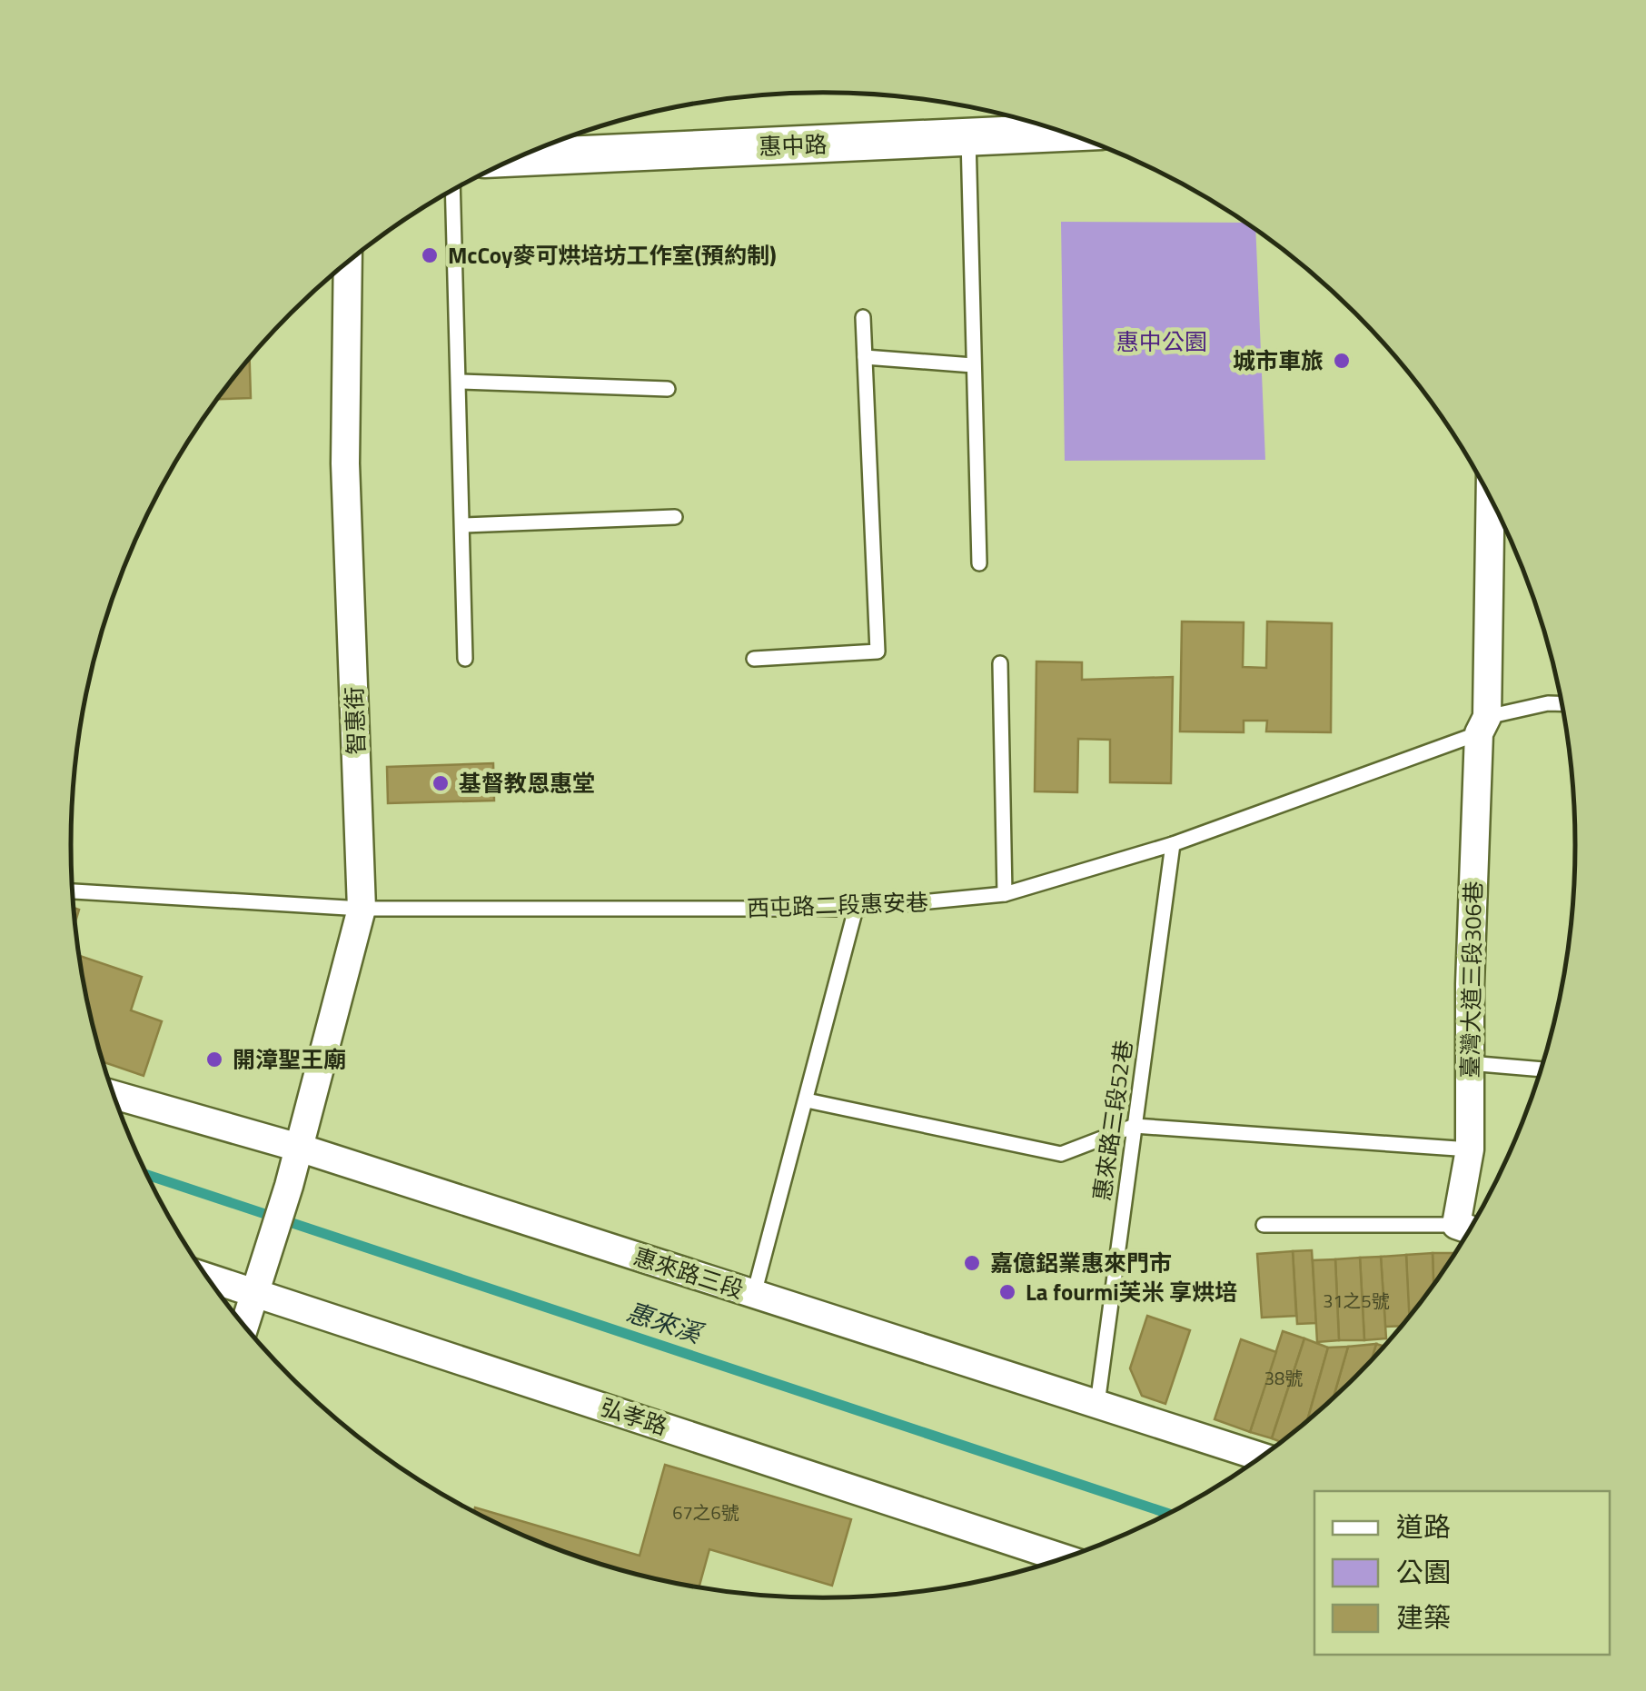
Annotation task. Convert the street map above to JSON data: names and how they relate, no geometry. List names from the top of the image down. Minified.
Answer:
{"streets":{"street":["惠中路","智惠街","臺灣大道三段306巷","惠來路三段","弘孝路"],"lane":["西屯路二段惠安巷","惠來路三段52巷"]},"crossings":[["智惠街","西屯路二段惠安巷"],["智惠街","惠來路三段"],["智惠街","弘孝路"],["西屯路二段惠安巷","臺灣大道三段306巷"],["西屯路二段惠安巷","惠來路三段52巷"],["惠來路三段52巷","惠來路三段"]],"water":["惠來溪"],"parks":["惠中公園"],"places":["McCoy麥可烘培坊工作室(預約制)","城市車旅","基督教恩惠堂","開漳聖王廟","嘉億鋁業惠來門市","La fourmi芙米 享烘培"],"house_numbers":["31之5號","38號","67之6號"],"legend":["道路","公園","建築"]}
